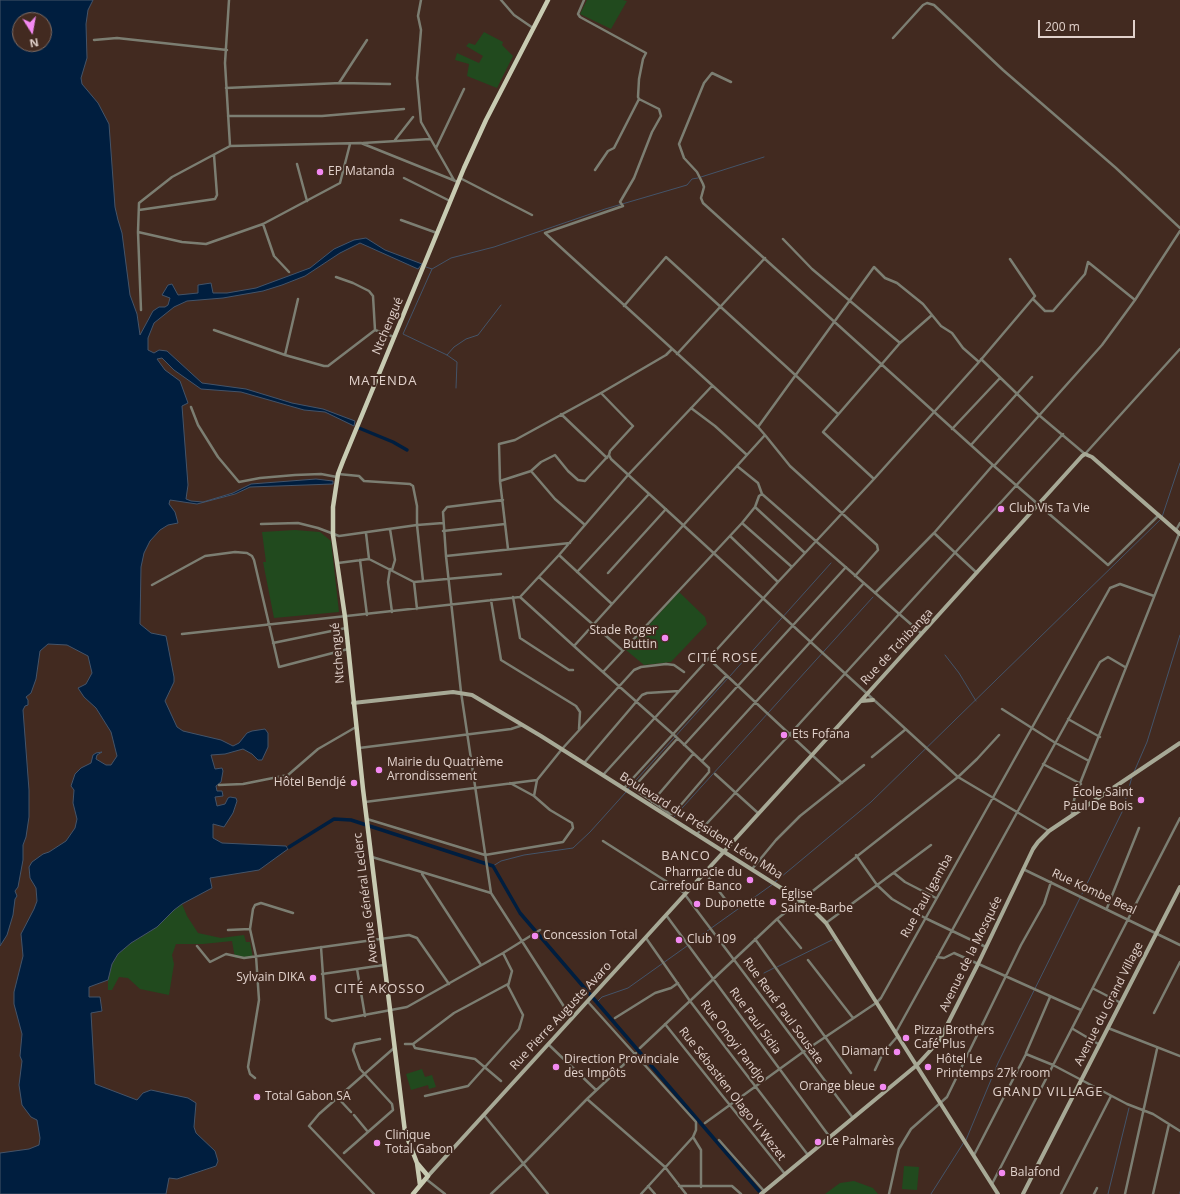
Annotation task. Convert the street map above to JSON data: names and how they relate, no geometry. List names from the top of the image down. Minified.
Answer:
{"streets":{"main road":["Ntchengué","Avenue Général Leclerc","Rue Pierre Auguste Avaro"],"street":["Rue de Tchibanga","Boulevard du Président Léon Mba","Rue Kombe Beal","Rue Paul Igamba","Avenue de la Mosquée","Avenue du Grand Village","Rue René Paul Sousate","Rue Paul Sidia","Rue Onoyi Pandjo","Rue Sébastien Olago Yi Wezet"]},"crossings":[["Ntchengué","Boulevard du Président Léon Mba"],["Ntchengué","Avenue Général Leclerc"],["Rue de Tchibanga","Boulevard du Président Léon Mba"],["Rue de Tchibanga","Rue Pierre Auguste Avaro"],["Boulevard du Président Léon Mba","Rue Paul Igamba"],["Boulevard du Président Léon Mba","Avenue de la Mosquée"],["Boulevard du Président Léon Mba","Rue Pierre Auguste Avaro"],["Rue Kombe Beal","Avenue de la Mosquée"],["Rue Kombe Beal","Avenue du Grand Village"],["Avenue de la Mosquée","Rue René Paul Sousate"],["Avenue de la Mosquée","Rue Paul Sidia"],["Avenue de la Mosquée","Rue Onoyi Pandjo"],["Avenue de la Mosquée","Rue Sébastien Olago Yi Wezet"],["Rue René Paul Sousate","Rue Pierre Auguste Avaro"],["Rue Pierre Auguste Avaro","Rue Paul Sidia"],["Rue Pierre Auguste Avaro","Rue Onoyi Pandjo"]],"districts":["MATENDA","CITÉ ROSE","BANCO","CITÉ AKOSSO","GRAND VILLAGE"],"places":["EP Matanda","Club Vis Ta Vie","Stade Roger Buttin","Ets Fofana","Mairie du Quatrième Arrondissement","Hôtel Bendjé","École Saint Paul De Bois","Pharmacie du Carrefour Banco","Église Sainte-Barbe","Duponette","Concession Total","Club 109","Sylvain DIKA","Pizza Brothers Café Plus","Diamant","Direction Provinciale des Impôts","Hôtel Le Printemps 27k room","Orange bleue","Total Gabon SA","Le Palmarès","Clinique Total Gabon","Balafond"],"scale_bar":"200 m","north":"bottom"}
